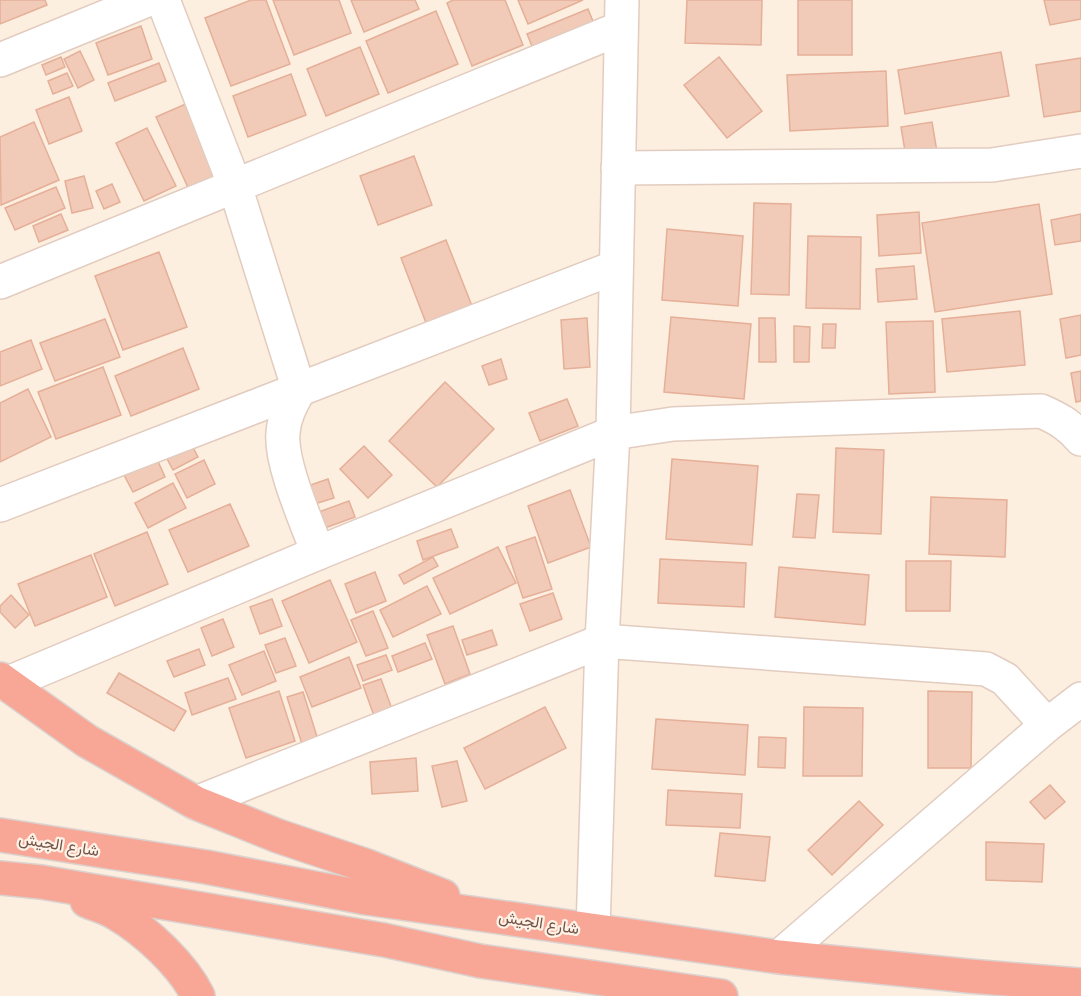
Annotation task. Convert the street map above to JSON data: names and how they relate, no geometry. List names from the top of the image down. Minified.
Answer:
{"streets":{"highway":["شارع الجيش"]}}
